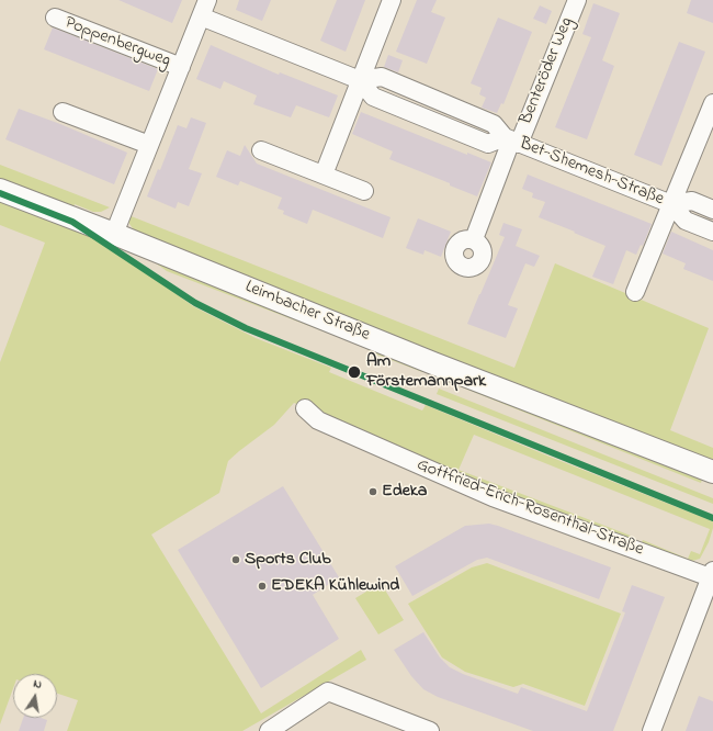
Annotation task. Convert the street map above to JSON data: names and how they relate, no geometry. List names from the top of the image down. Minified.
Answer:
{"streets":{"street":["Poppenbergweg","Benteröder Weg","Bet-Shemesh-Straße","Leimbacher Straße","Gottfried-Erich-Rosenthal-Straße"]},"crossings":[["Poppenbergweg","Leimbacher Straße"],["Benteröder Weg","Bet-Shemesh-Straße"]],"places":["Am Förstemannpark","Edeka","Sports Club","EDEKA Kühlewind"],"north":"top"}
